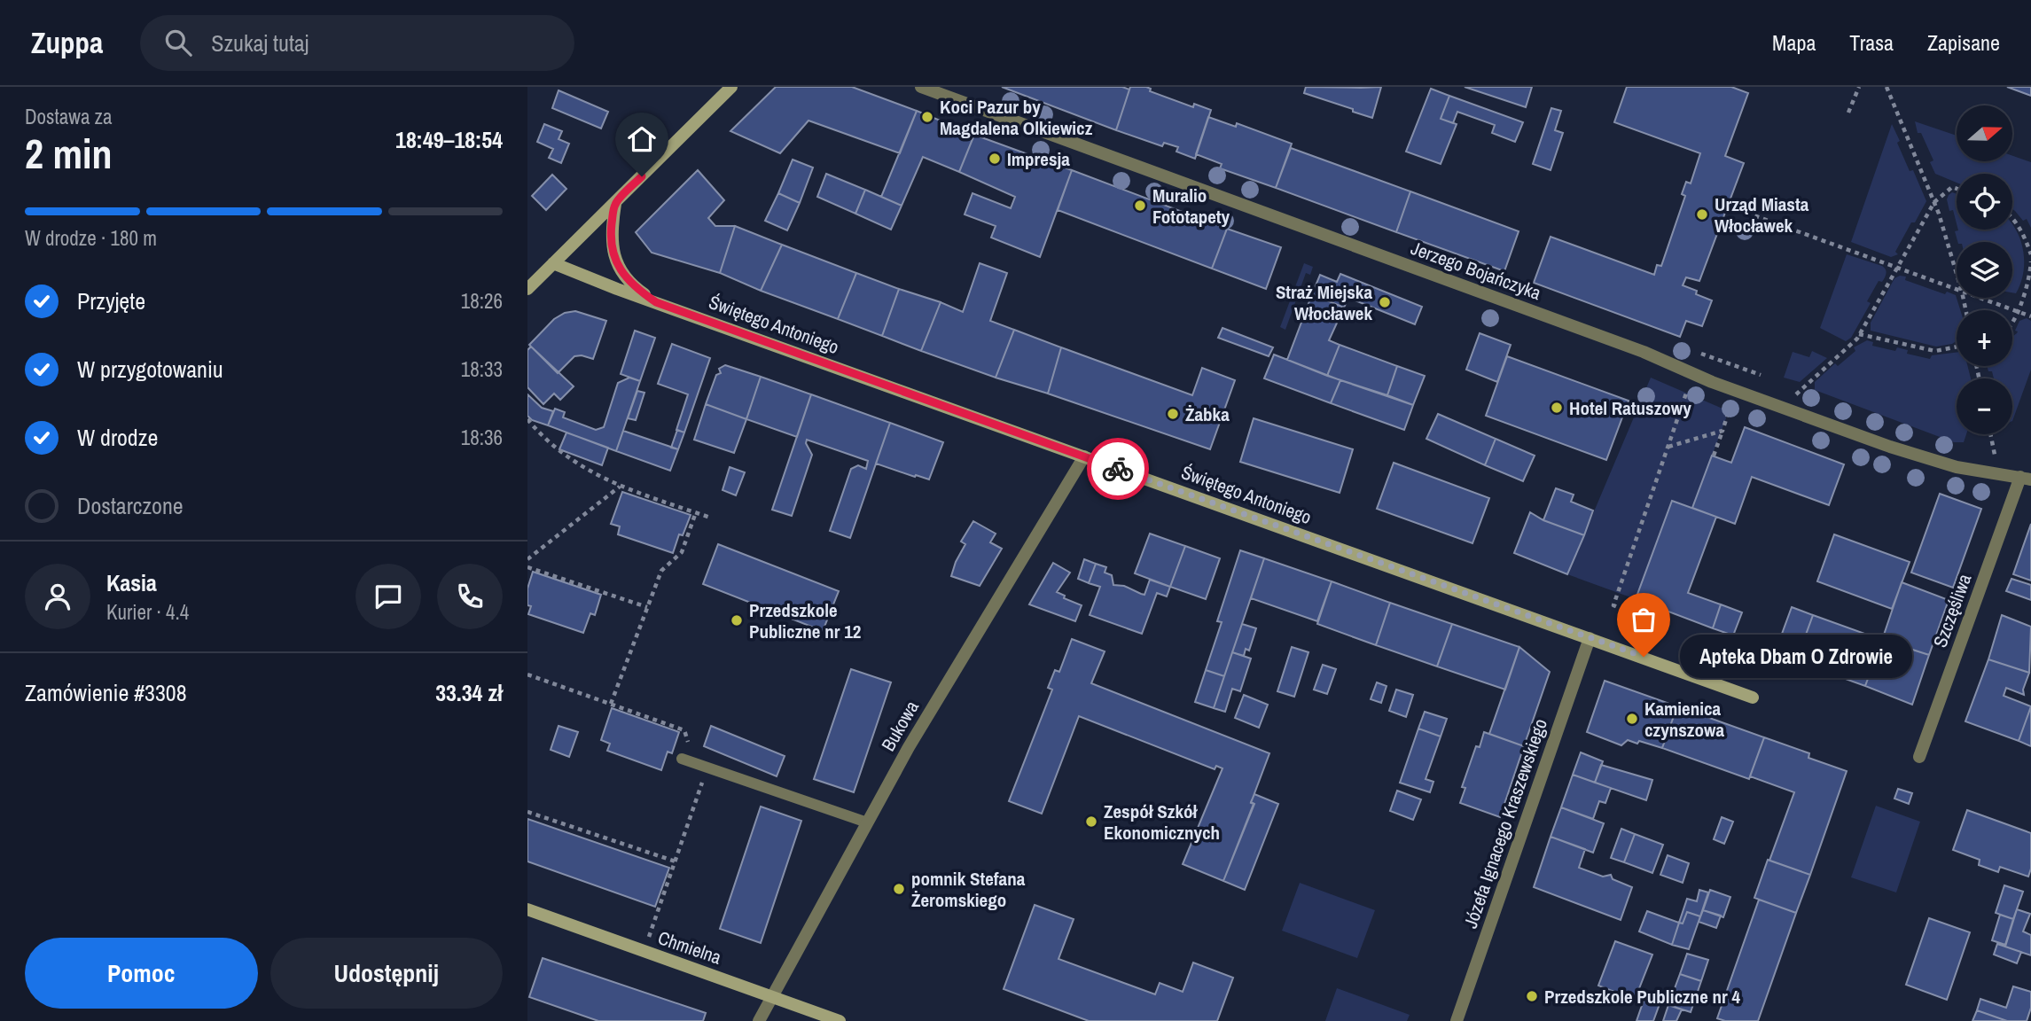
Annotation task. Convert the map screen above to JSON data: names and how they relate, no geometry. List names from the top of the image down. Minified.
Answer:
{"streets":{"street":["Jerzego Bojańczyka","Świętego Antoniego","Szczęśliwa","Bukowa","Józefa Ignacego Kraszewskiego","Chmielna"]},"crossings":[["Jerzego Bojańczyka","Szczęśliwa"],["Świętego Antoniego","Bukowa"],["Świętego Antoniego","Józefa Ignacego Kraszewskiego"],["Bukowa","Chmielna"]],"places":["Koci Pazur by Magdalena Olkiewicz","Impresja","Muralio Fototapety","Urząd Miasta Włocławek","Straż Miejska Włocławek","Hotel Ratuszowy","Żabka","Przedszkole Publiczne nr 12","Apteka Dbam O Zdrowie","Kamienica czynszowa","Zespół Szkół Ekonomicznych","pomnik Stefana Żeromskiego","Przedszkole Publiczne nr 4"],"north":"right","page":{"header":"Zuppa","search":"Szukaj tutaj","nav":["Mapa","Trasa","Zapisane"],"heading":["2 min","Dostawa za","18:49–18:54"],"panel":["Kasia","Kurier · 4.4","Zamówienie #3308","33.34 zł"],"map_buttons":["+","−"],"bar":"W drodze · 180 m","list":[["Przyjęte","18:26"],["W przygotowaniu","18:33"],["W drodze","18:36"],"Dostarczone"],"bubble":"Apteka Dbam O Zdrowie","buttons":["Pomoc","Udostępnij"]}}
